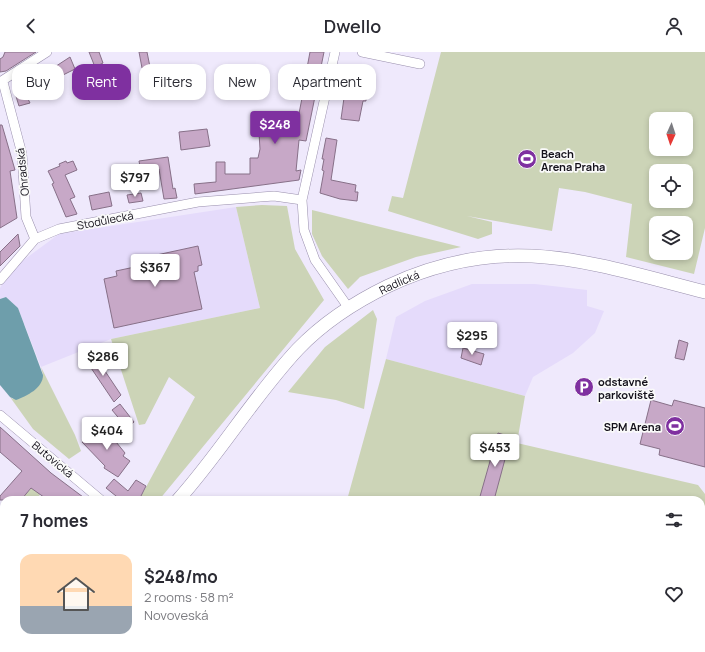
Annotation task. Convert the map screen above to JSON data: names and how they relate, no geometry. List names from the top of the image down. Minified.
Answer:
{"streets":{"main road":["Radlická"],"street":["Ohradská","Stodůlecká","Butovická"]},"crossings":[["Ohradská","Stodůlecká"]],"places":{"sports":["Beach Arena Praha","SPM Arena"],"parking":["odstavné parkoviště"]},"north":"bottom","page":{"header":"Dwello","chip":["Buy","Rent","Filters","New","Apartment"],"price":["$248","$797","$367","$295","$286","$404","$453"],"heading":"7 homes","list":[{"name":"$248/mo","note":"2 rooms · 58 m² · Novoveská"}]}}
